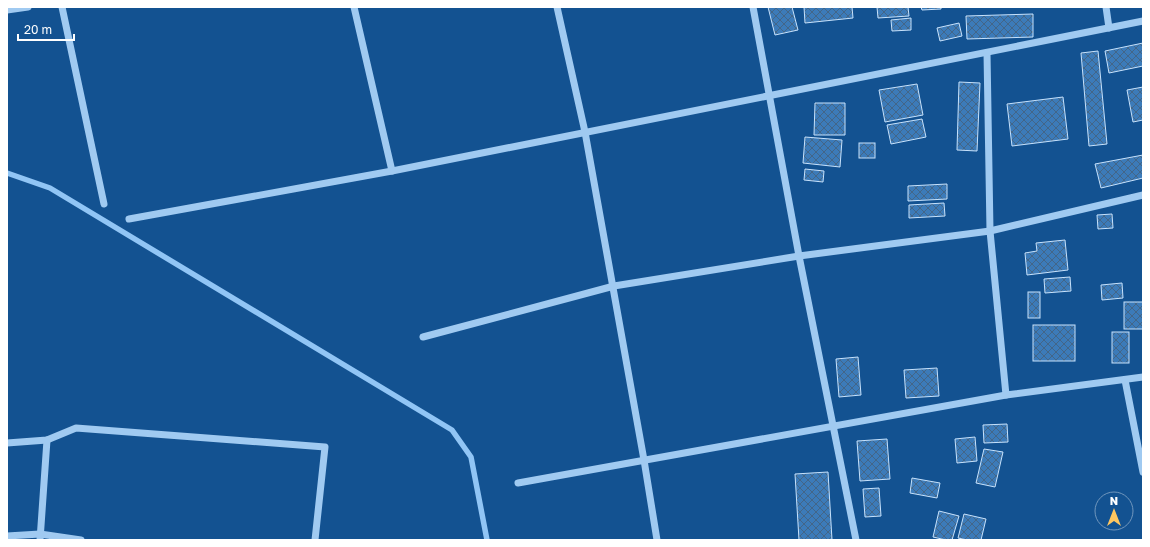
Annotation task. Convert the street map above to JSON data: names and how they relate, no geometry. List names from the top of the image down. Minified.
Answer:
{"scale_bar":"20 m","north":"top"}
